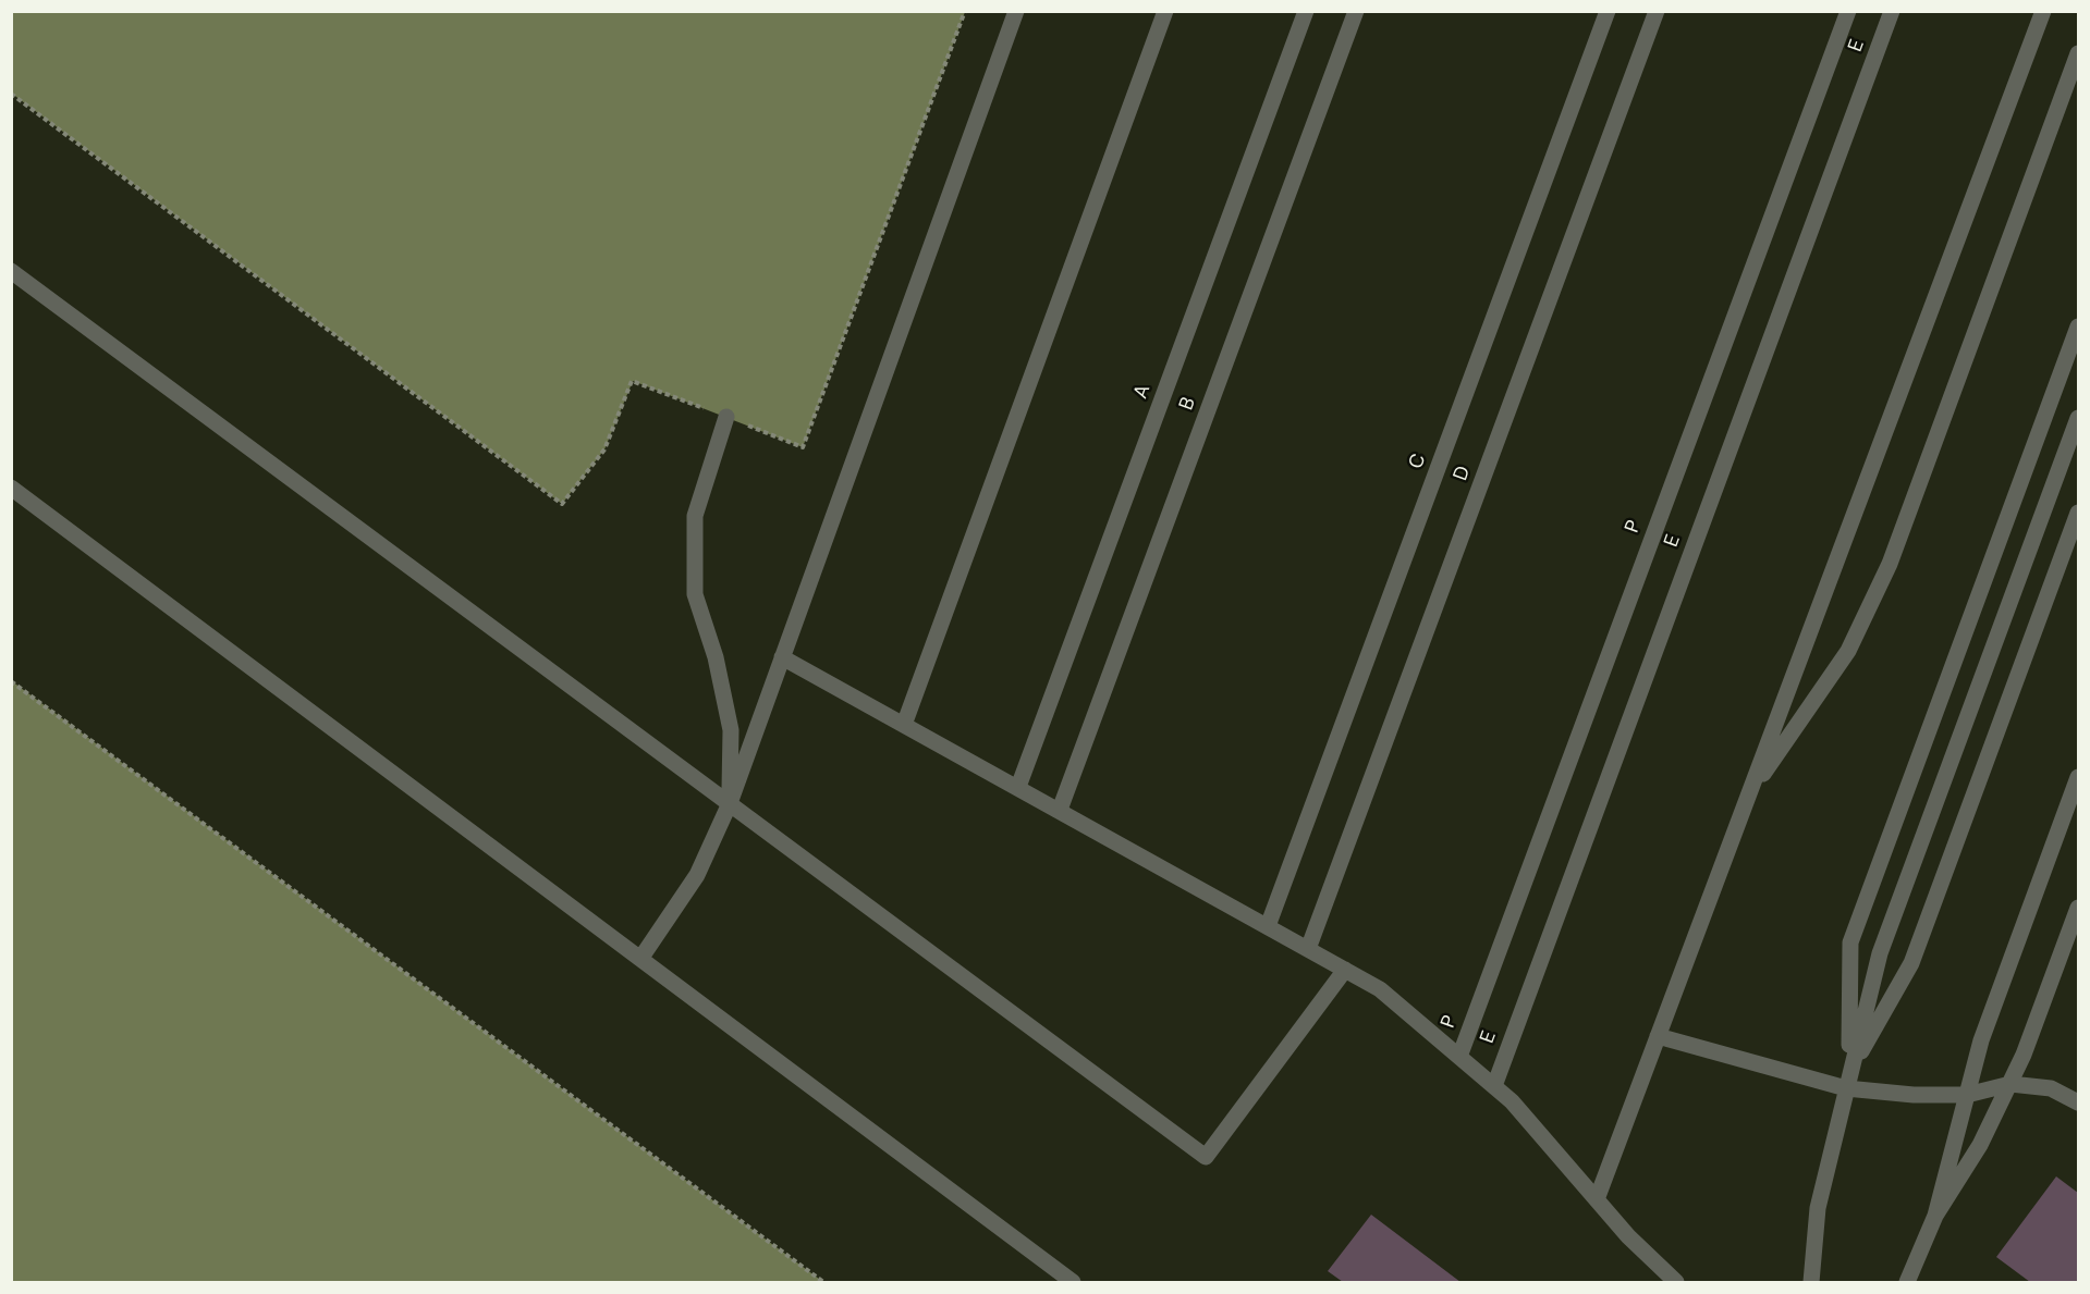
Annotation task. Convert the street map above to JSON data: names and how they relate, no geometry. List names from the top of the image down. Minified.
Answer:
{"streets":{"lane":["E","A","B","C","D","P"]}}
